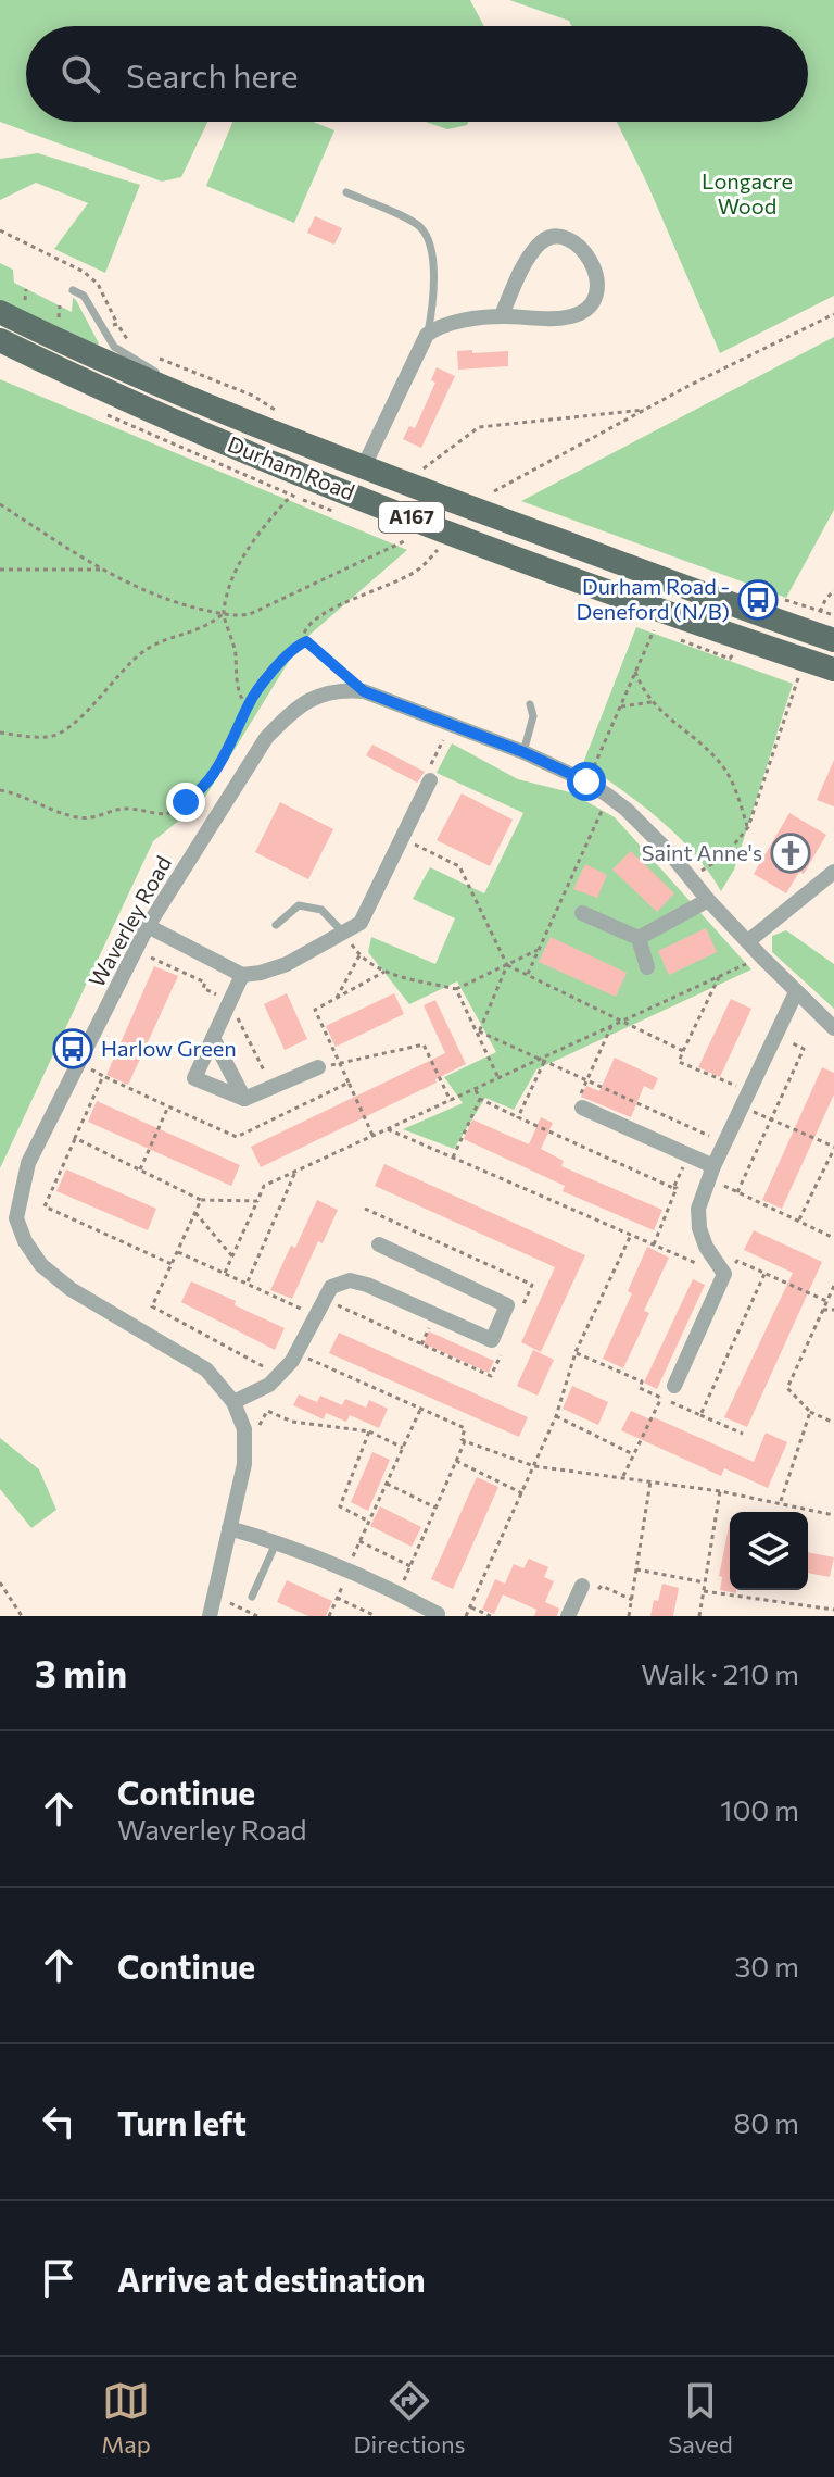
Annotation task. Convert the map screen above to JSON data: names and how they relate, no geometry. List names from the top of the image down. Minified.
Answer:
{"streets":{"main road":["Durham Road","A167"],"street":["Waverley Road"]},"parks":["Longacre Wood"],"places":{"bus stop":["Durham Road - Deneford (N/B)","Harlow Green"],"church":["Saint Anne's"]},"page":{"search":"Search here","heading":["3 min","Walk · 210 m"],"list":[["Continue","Waverley Road","100 m"],["Continue","30 m"],["Turn left","80 m"],"Arrive at destination"],"nav":["Map","Directions","Saved"]}}
